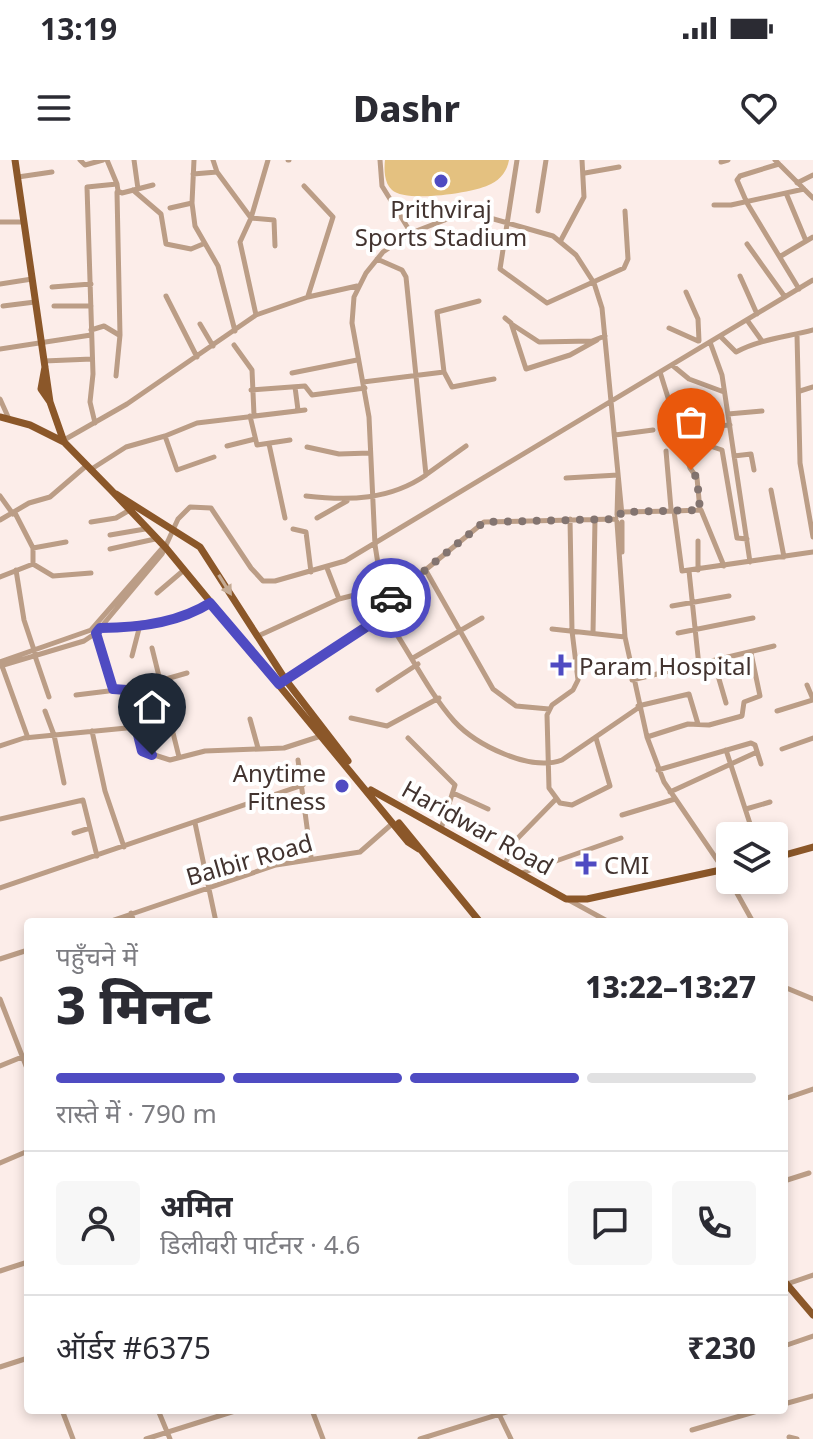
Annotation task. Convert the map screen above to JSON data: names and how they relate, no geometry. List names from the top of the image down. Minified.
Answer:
{"streets":{"main road":["Haridwar Road"],"street":["Balbir Road"]},"places":{"other":["Prithviraj Sports Stadium","Anytime Fitness"],"health":["Param Hospital","CMI"]},"page":{"status":"13:19","header":"Dashr","heading":["3 मिनट","पहुँचने में","13:22–13:27"],"panel":["अमित","डिलीवरी पार्टनर · 4.6","ऑर्डर #6375","₹230"],"bar":"रास्ते में · 790 m"}}
